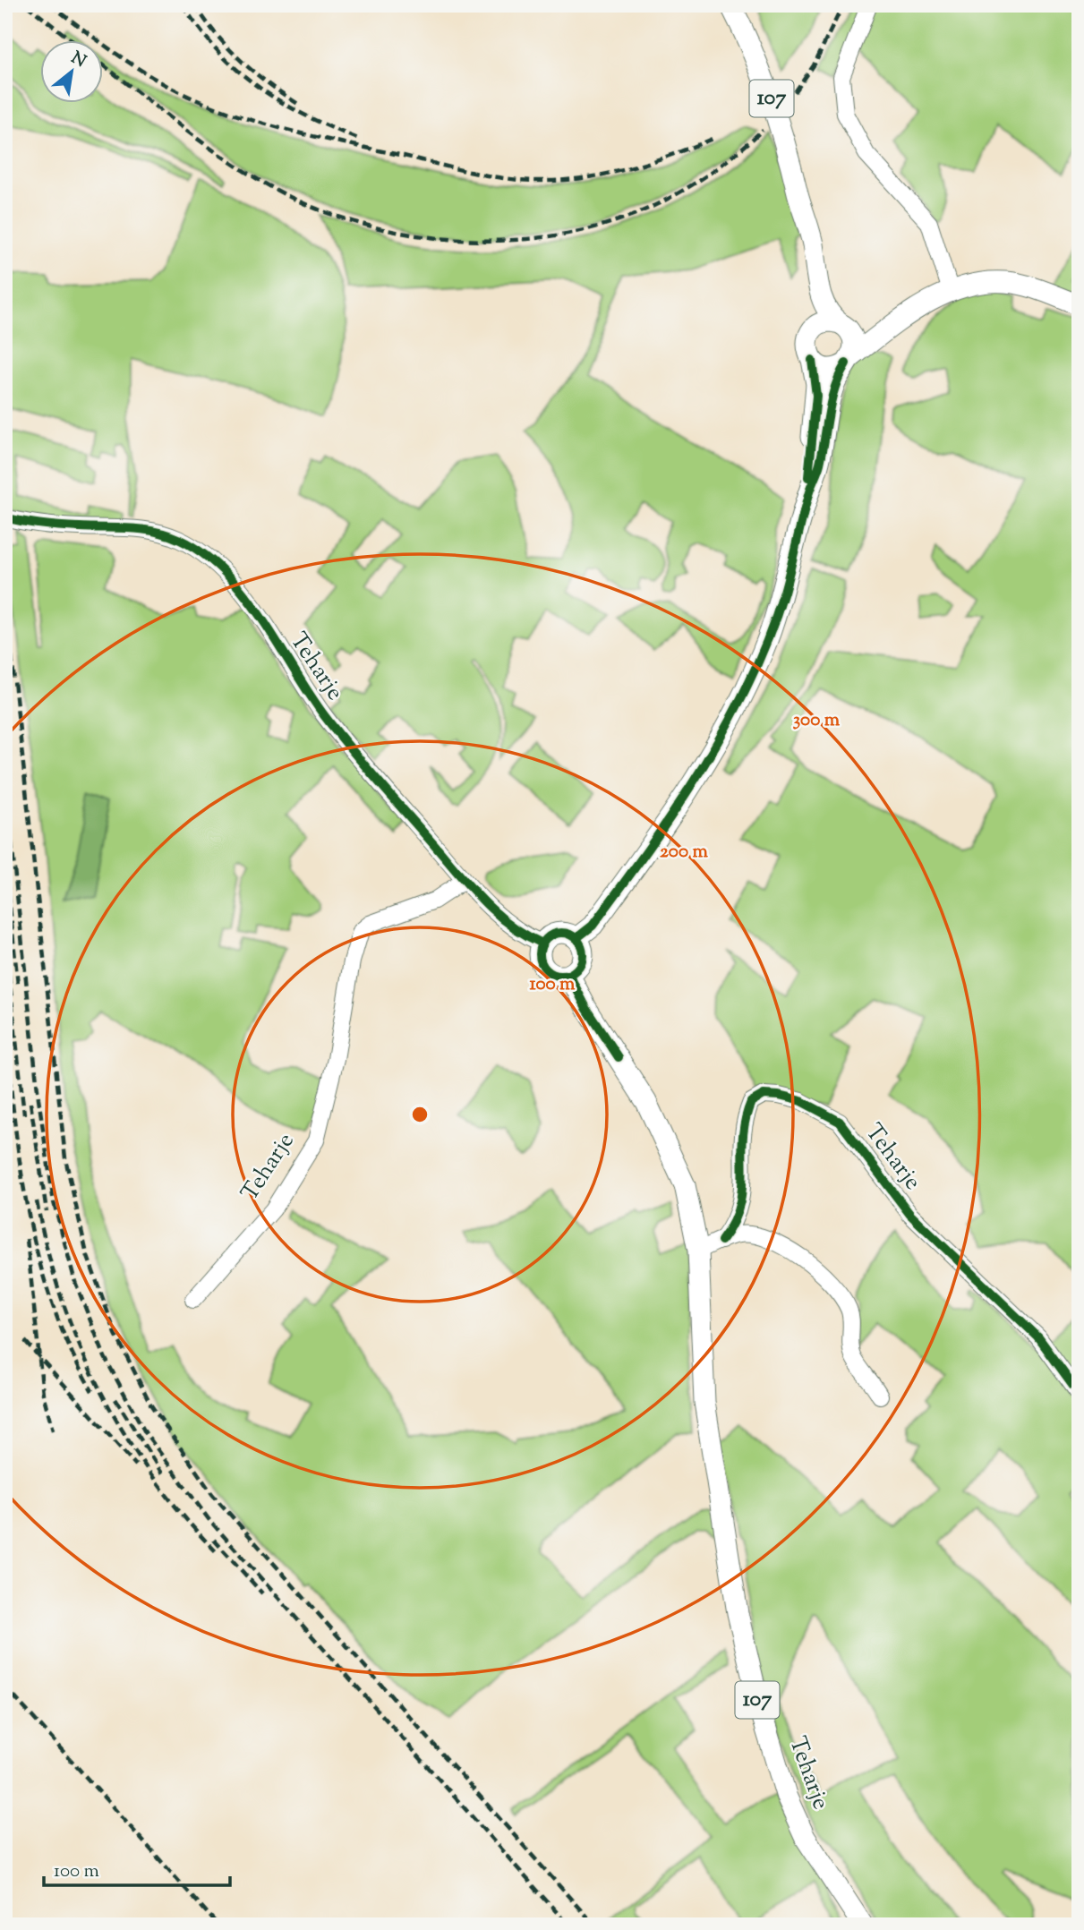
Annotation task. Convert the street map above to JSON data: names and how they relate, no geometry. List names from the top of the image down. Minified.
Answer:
{"streets":{"main road":["107","Teharje"]},"crossings":[["107","Teharje"]],"scale_bar":"100 m","north":"top right","rings":["300 m","200 m","100 m"]}
